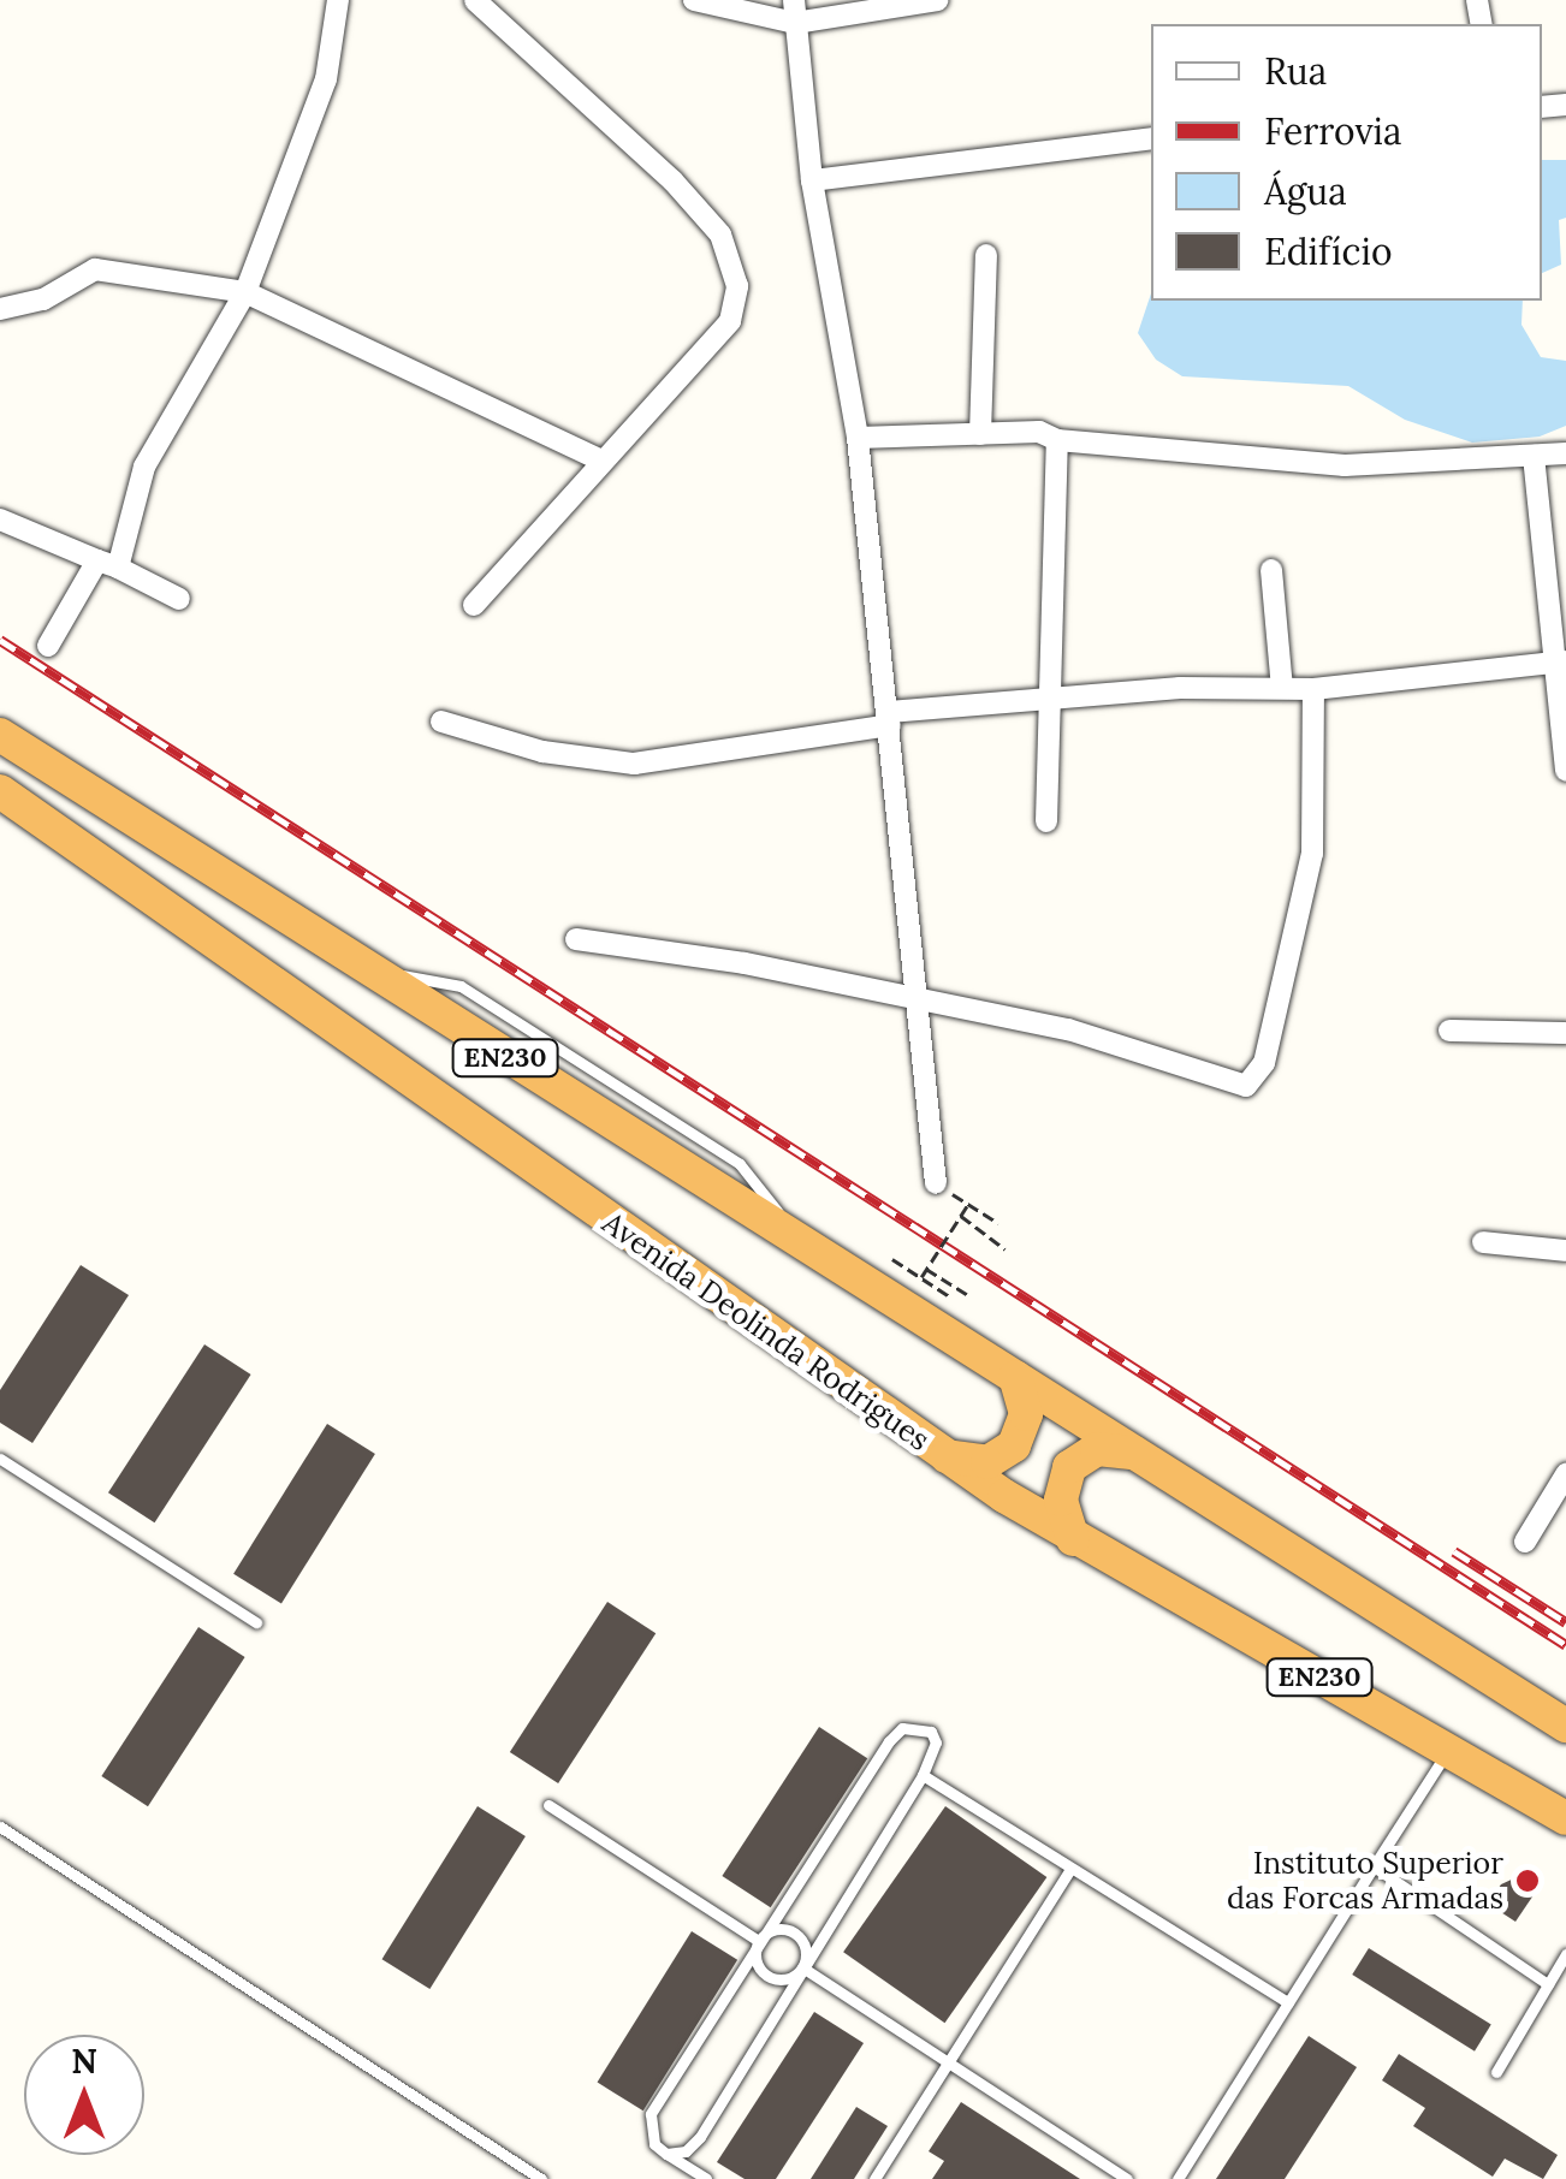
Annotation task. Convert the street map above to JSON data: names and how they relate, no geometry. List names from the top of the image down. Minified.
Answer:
{"streets":{"highway":["EN230","Avenida Deolinda Rodrigues"]},"places":["Instituto Superior das Forcas Armadas"],"legend":["Rua","Ferrovia","Água","Edifício"],"north":"top"}
